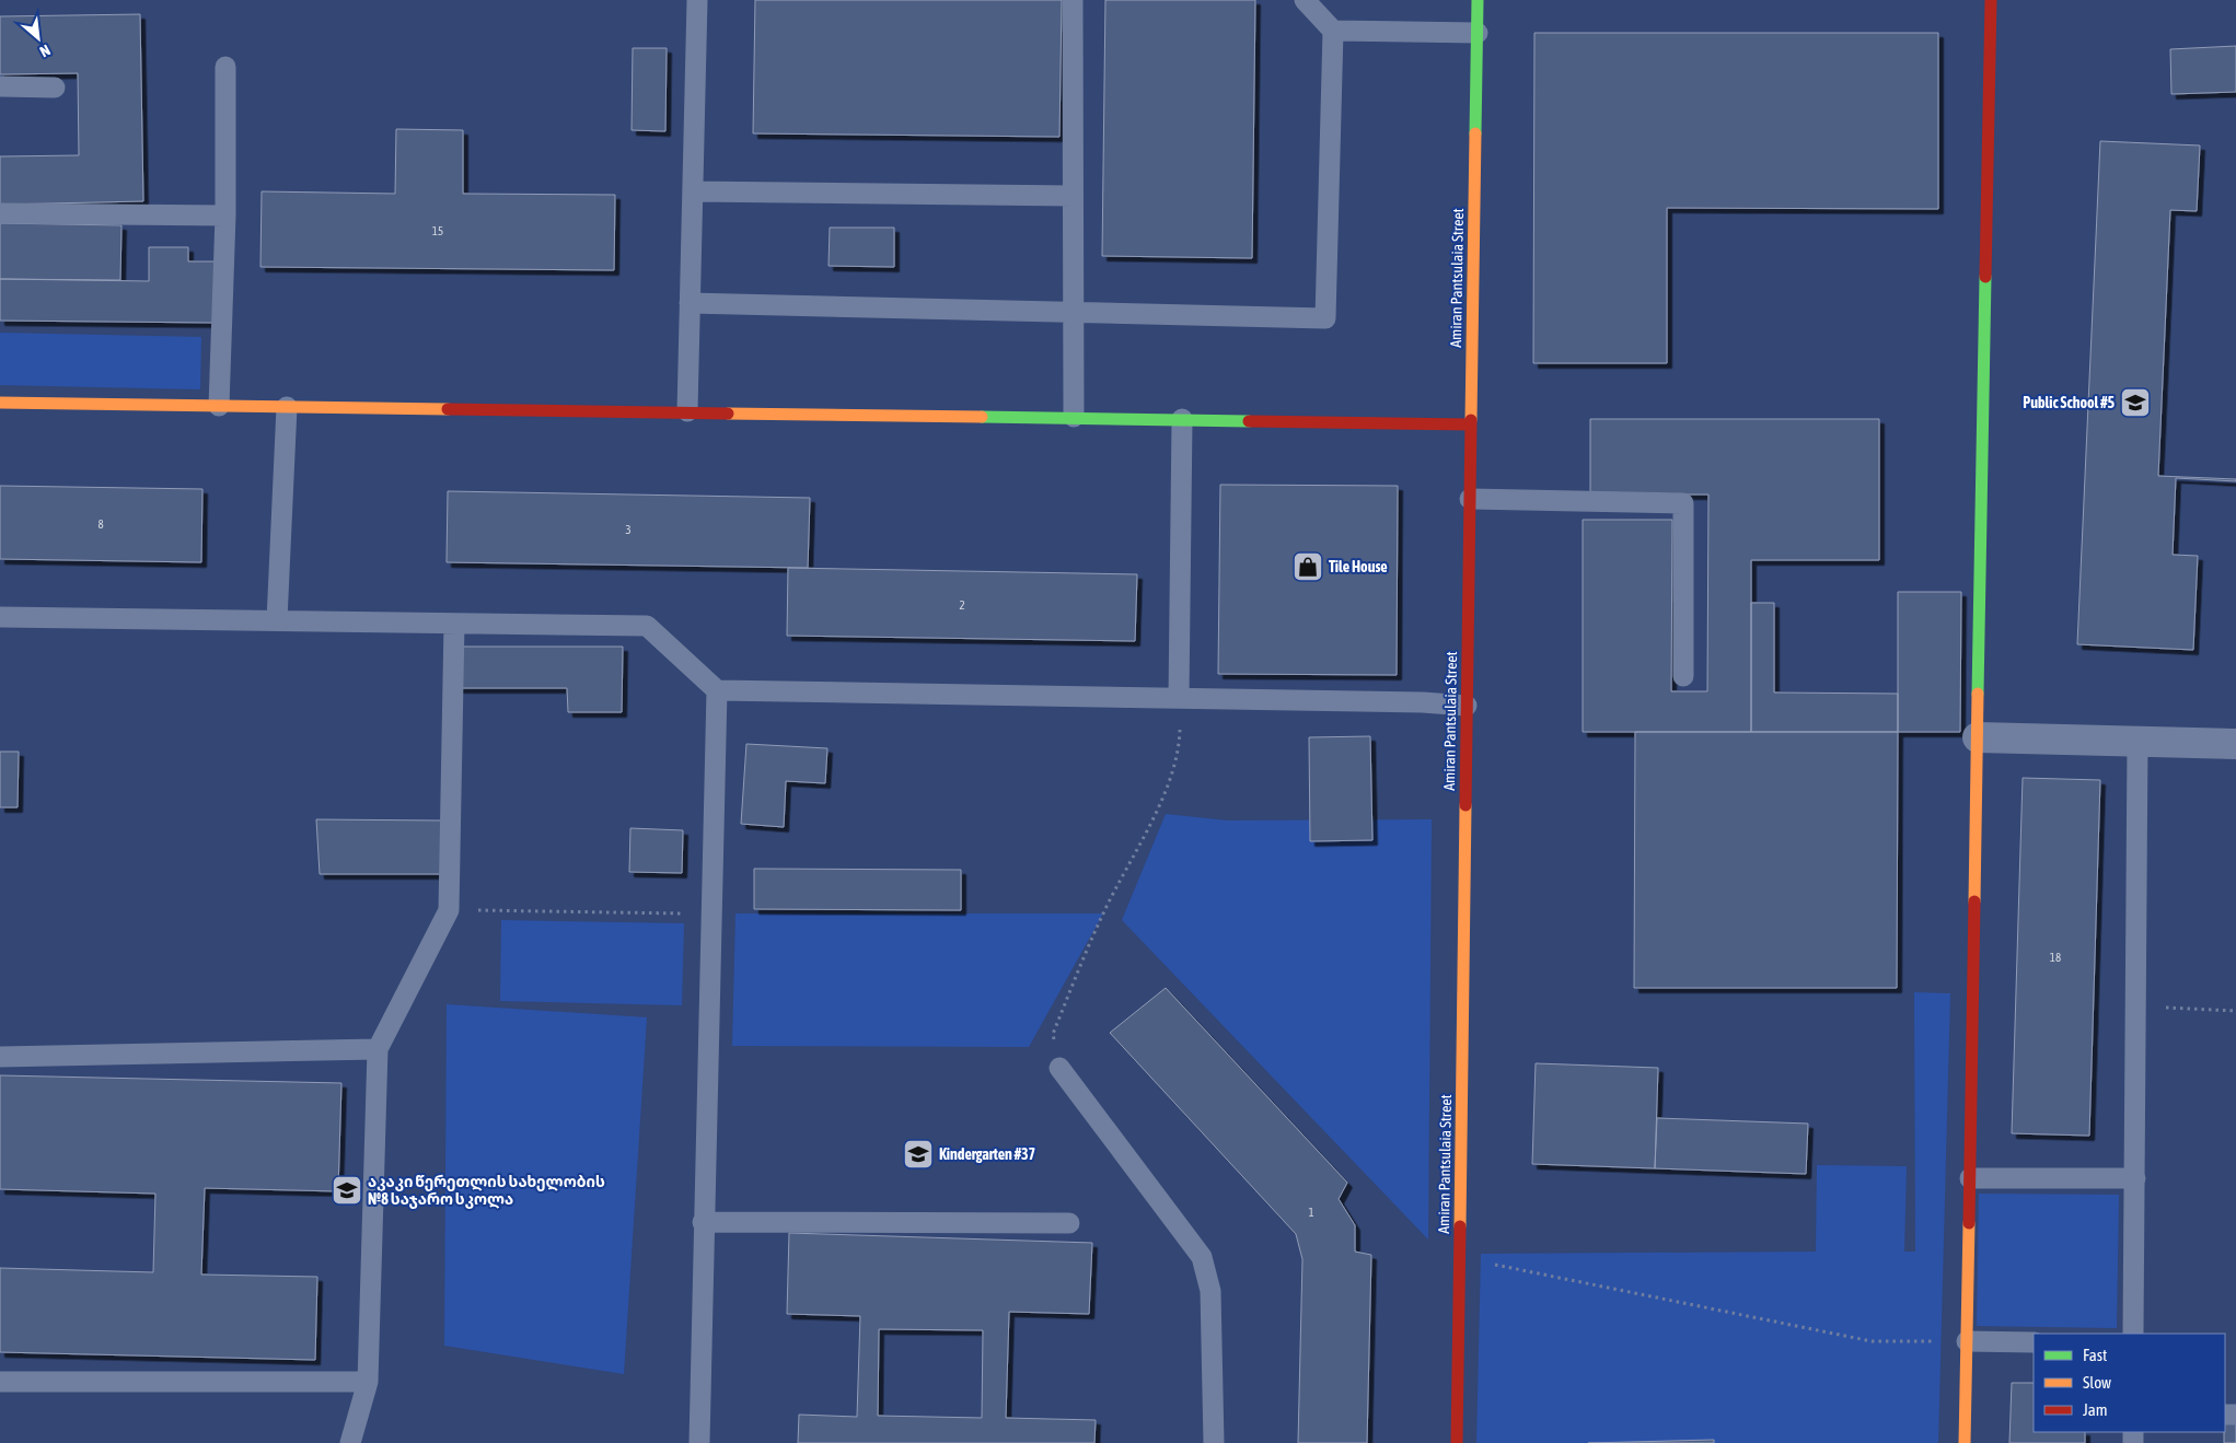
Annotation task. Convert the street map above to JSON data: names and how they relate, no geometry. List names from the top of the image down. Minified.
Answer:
{"streets":{"street":["Amiran Pantsulaia Street"]},"places":{"school or university":["Public School #5","Kindergarten #37","აკაკი წერეთლის სახელობის №8 საჯარო სკოლა"],"shop":["Tile House"]},"house_numbers":["15","8","3","2","18","1"],"legend":["Fast","Slow","Jam"],"north":"bottom right"}
